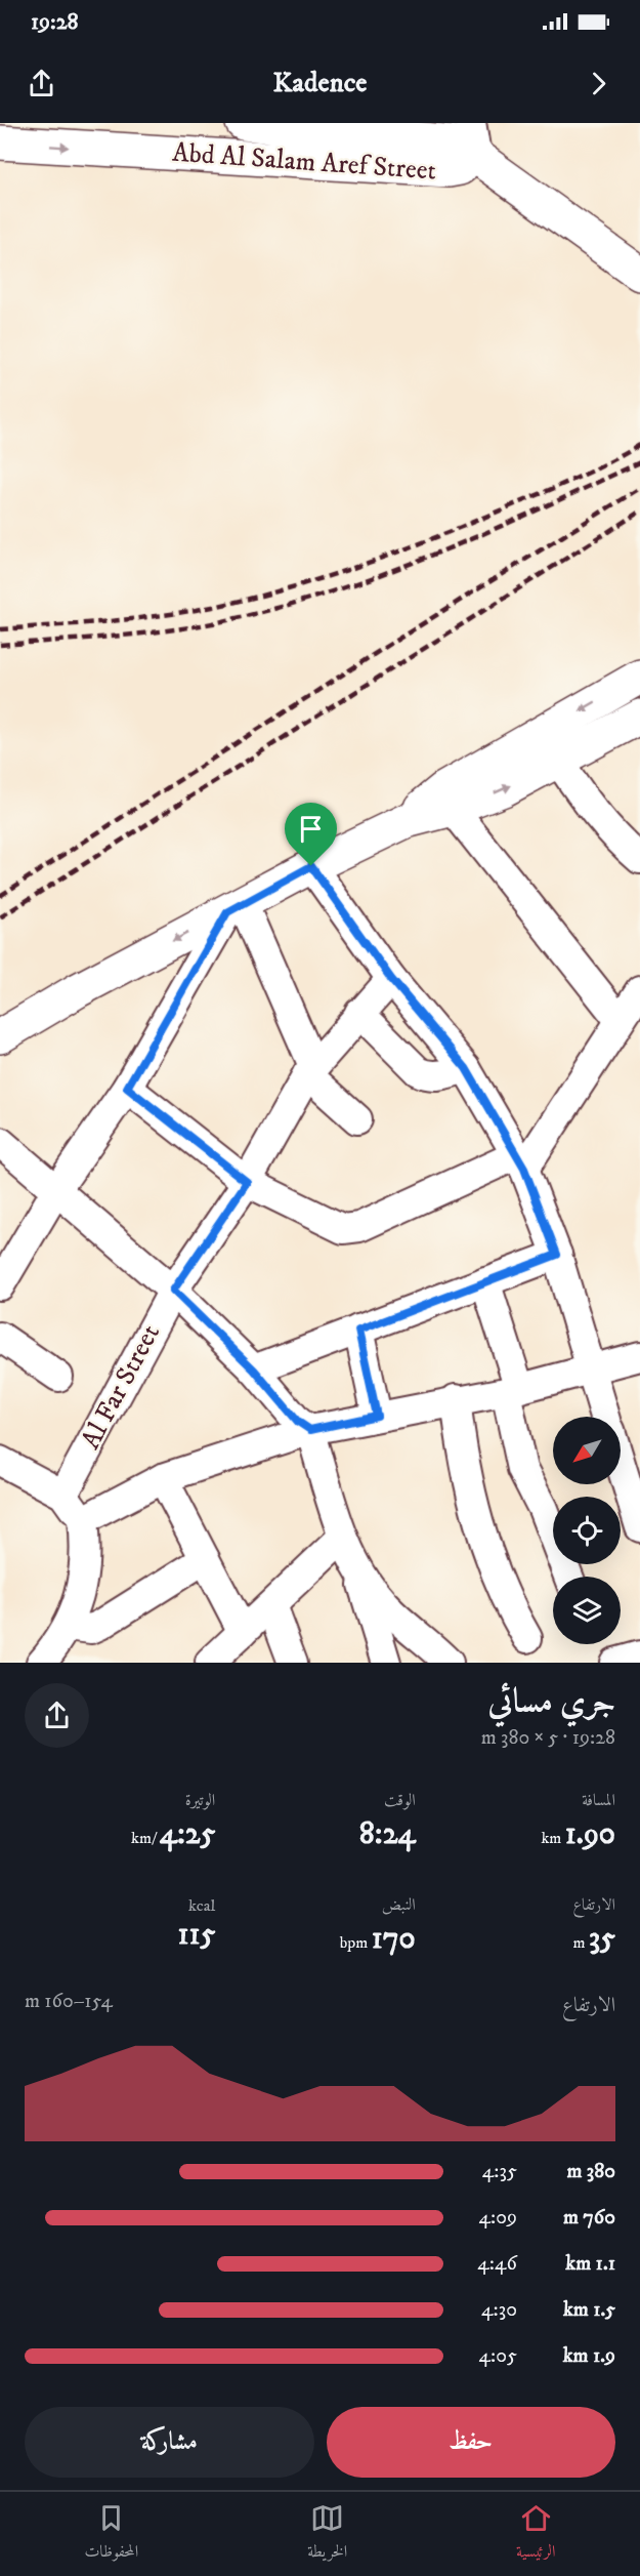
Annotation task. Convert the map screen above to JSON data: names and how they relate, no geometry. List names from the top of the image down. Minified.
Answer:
{"streets":{"main road":["Abd Al Salam Aref Street"],"street":["Al Far Street"]},"north":"bottom left","page":{"status":"19:28","header":"Kadence","heading":["جري مسائي","19:28 · 5 × 380 m"],"stats":[["المسافة","1.90 km"],["الوقت","8:24"],["الوتيرة","4:25 /km"],["الارتفاع","35 m"],["النبض","170 bpm"],["kcal","115"]],"chart":["الارتفاع","154–160 m"],"list":[{"name":"380 m","note":"4:35"},{"name":"760 m","note":"4:09"},{"name":"1.1 km","note":"4:46"},{"name":"1.5 km","note":"4:30"},{"name":"1.9 km","note":"4:05"}],"buttons":["حفظ","مشاركة"],"tabs":["الرئيسية","الخريطة","المحفوظات"]}}
